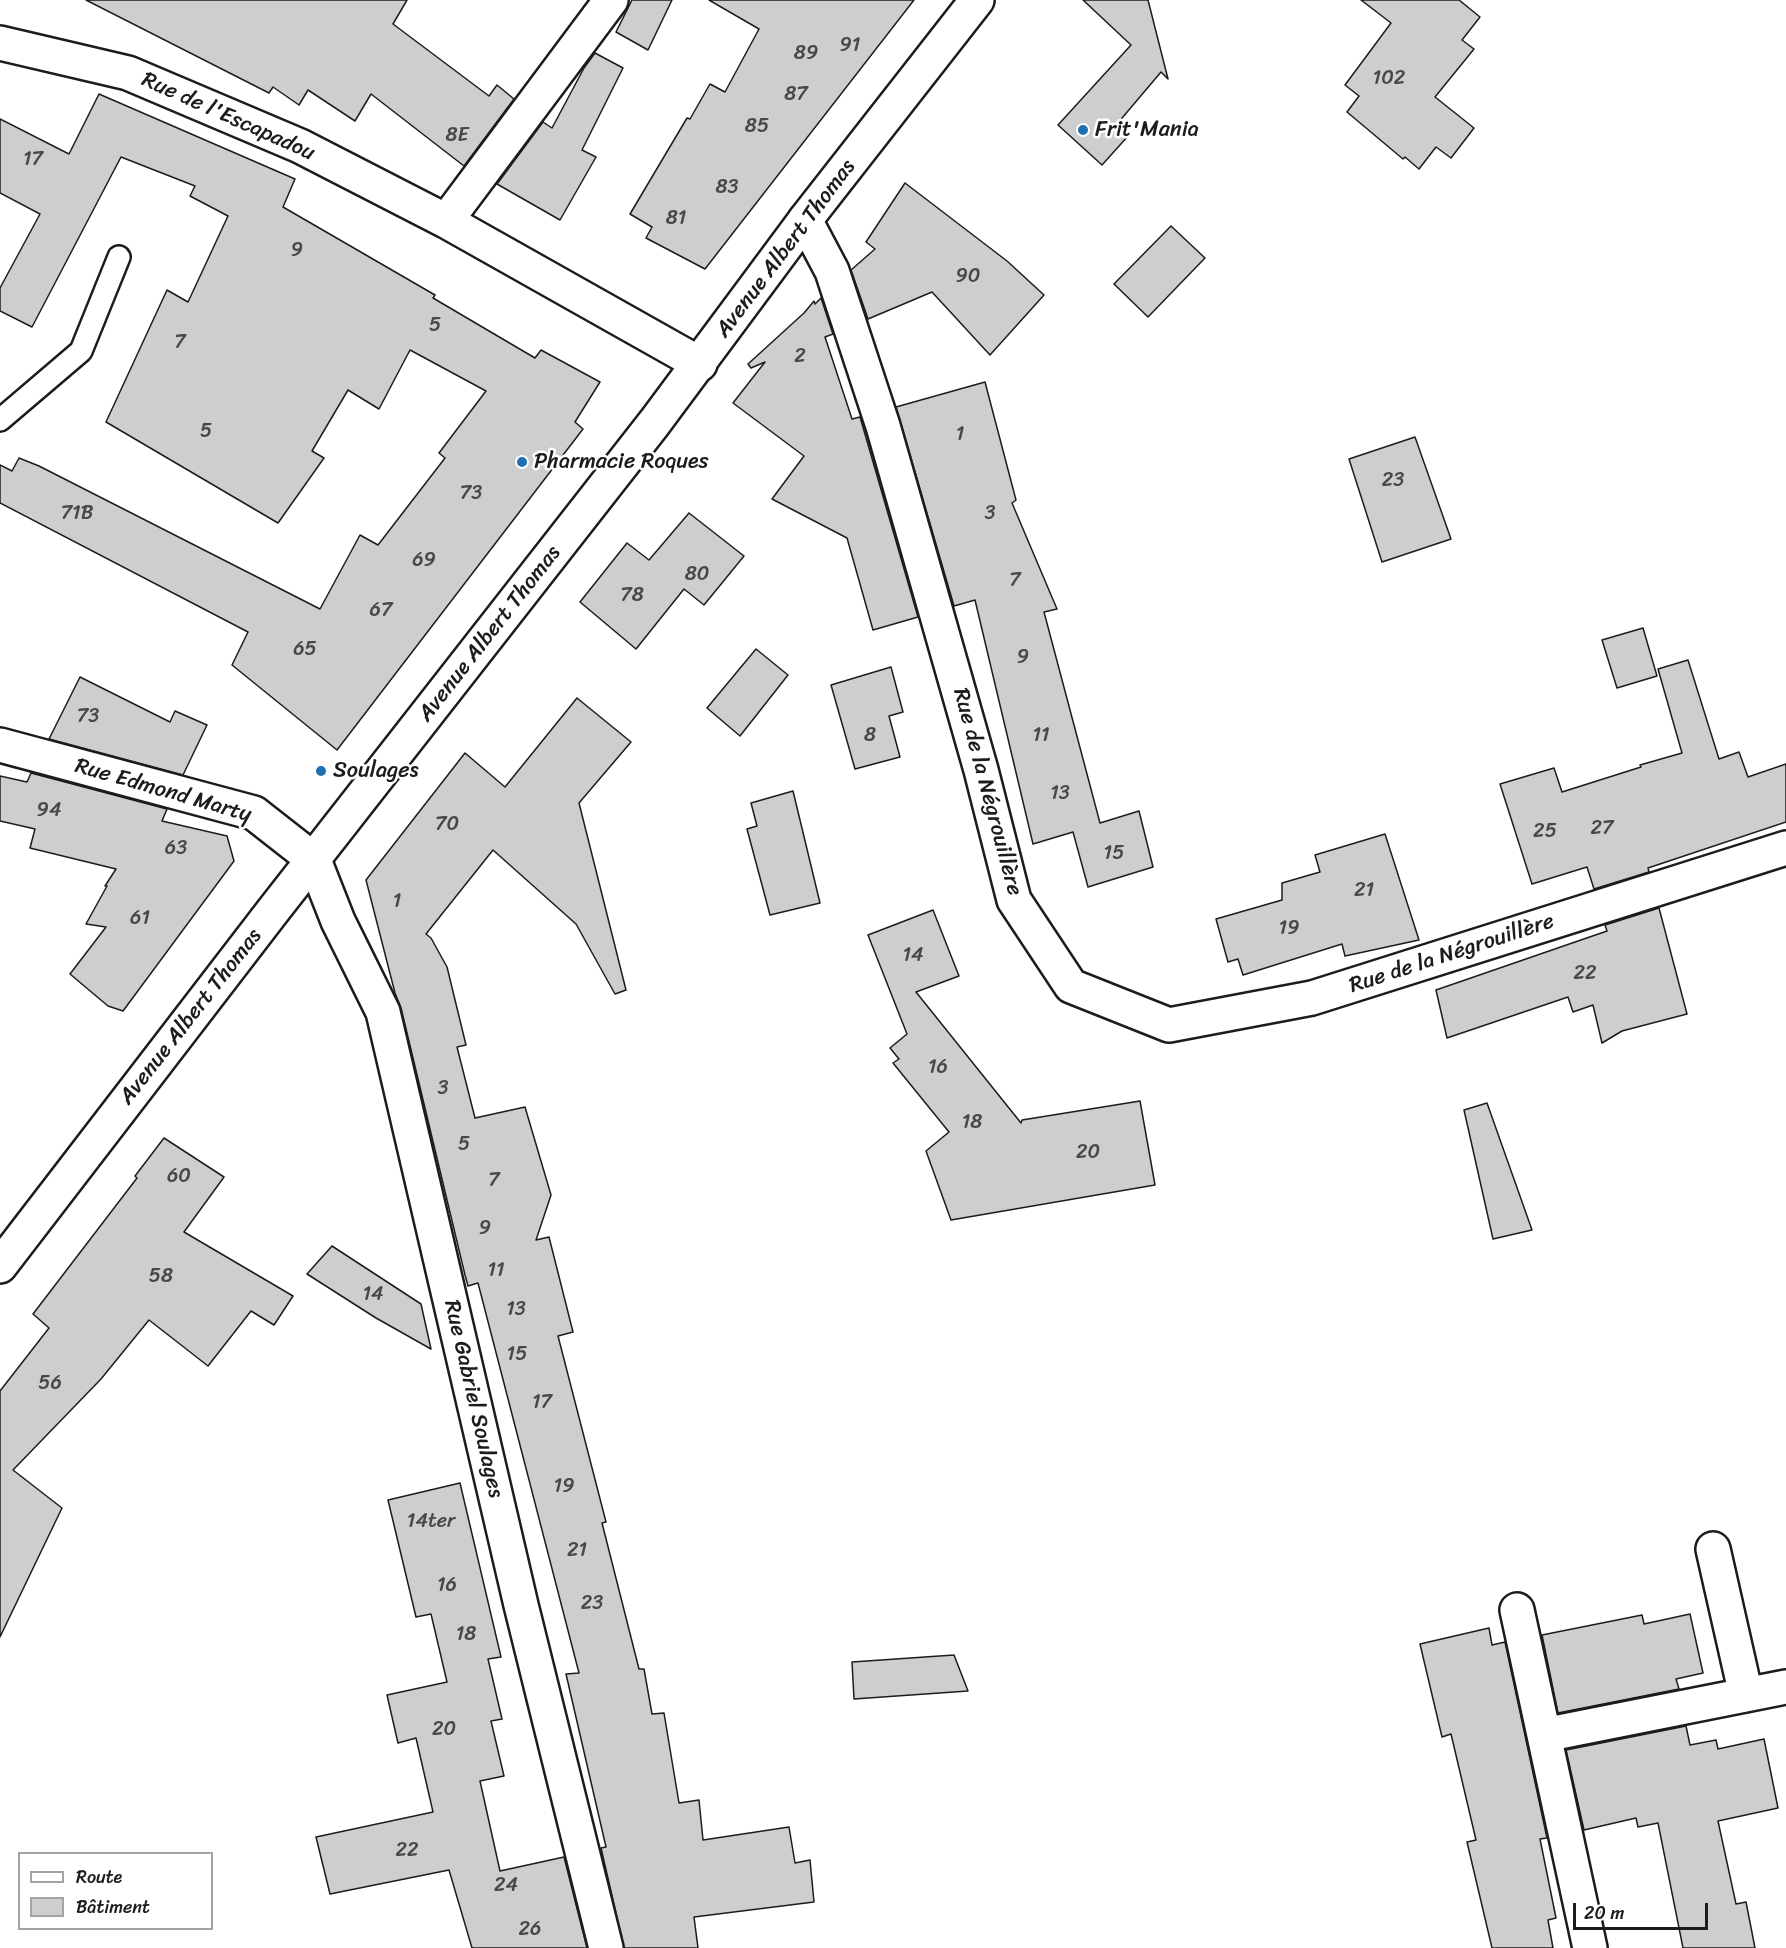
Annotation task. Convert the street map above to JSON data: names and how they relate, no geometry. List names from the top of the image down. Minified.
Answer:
{"streets":{"street":["Rue de l'Escapadou","Avenue Albert Thomas","Rue Edmond Marty","Rue de la Négrouillère","Rue Gabriel Soulages"]},"crossings":[["Rue de l'Escapadou","Avenue Albert Thomas"],["Avenue Albert Thomas","Rue Edmond Marty"],["Avenue Albert Thomas","Rue de la Négrouillère"],["Avenue Albert Thomas","Rue Gabriel Soulages"],["Rue Edmond Marty","Rue Gabriel Soulages"]],"places":["Frit'Mania","Pharmacie Roques","Soulages"],"house_numbers":["91","89","102","87","85","8E","17","83","81","9","90","5","7","2","5","1","23","73","71B","3","69","80","7","78","67","65","9","73","8","11","13","94","70","27","25","63","15","21","1","61","19","14","22","16","3","18","5","20","60","7","9","11","58","14","13","15","56","17","19","14ter","21","16","23","18","20","22","24","26"],"legend":["Route","Bâtiment"],"scale_bar":"20 m"}
